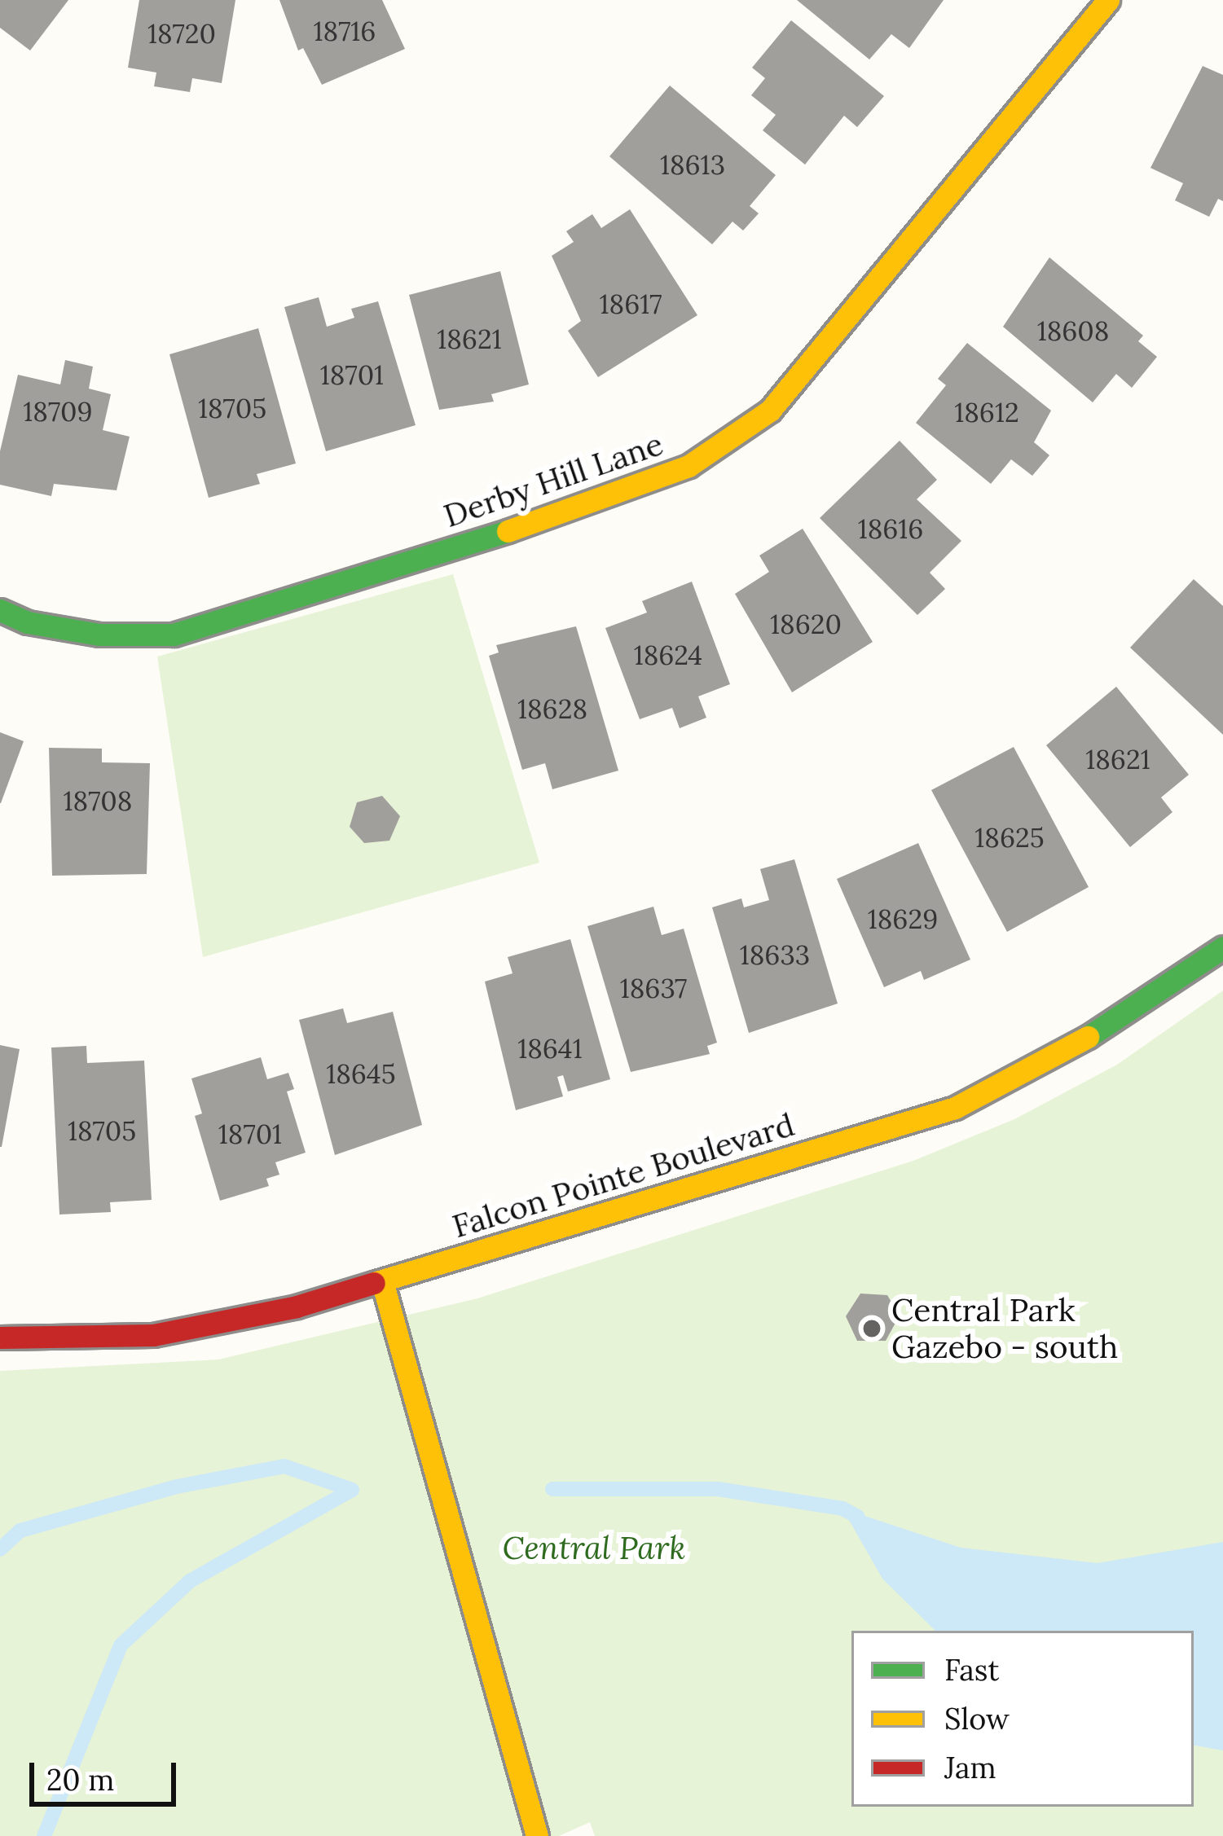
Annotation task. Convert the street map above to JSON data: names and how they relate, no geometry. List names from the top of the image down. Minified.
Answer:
{"streets":{"street":["Derby Hill Lane","Falcon Pointe Boulevard"]},"parks":["Central Park"],"places":["Central Park Gazebo - south"],"house_numbers":["18716","18720","18613","18617","18608","18621","18701","18705","18709","18612","18616","18620","18624","18628","18621","18708","18625","18629","18633","18637","18641","18645","18705","18701"],"legend":["Fast","Slow","Jam"],"scale_bar":"20 m"}
